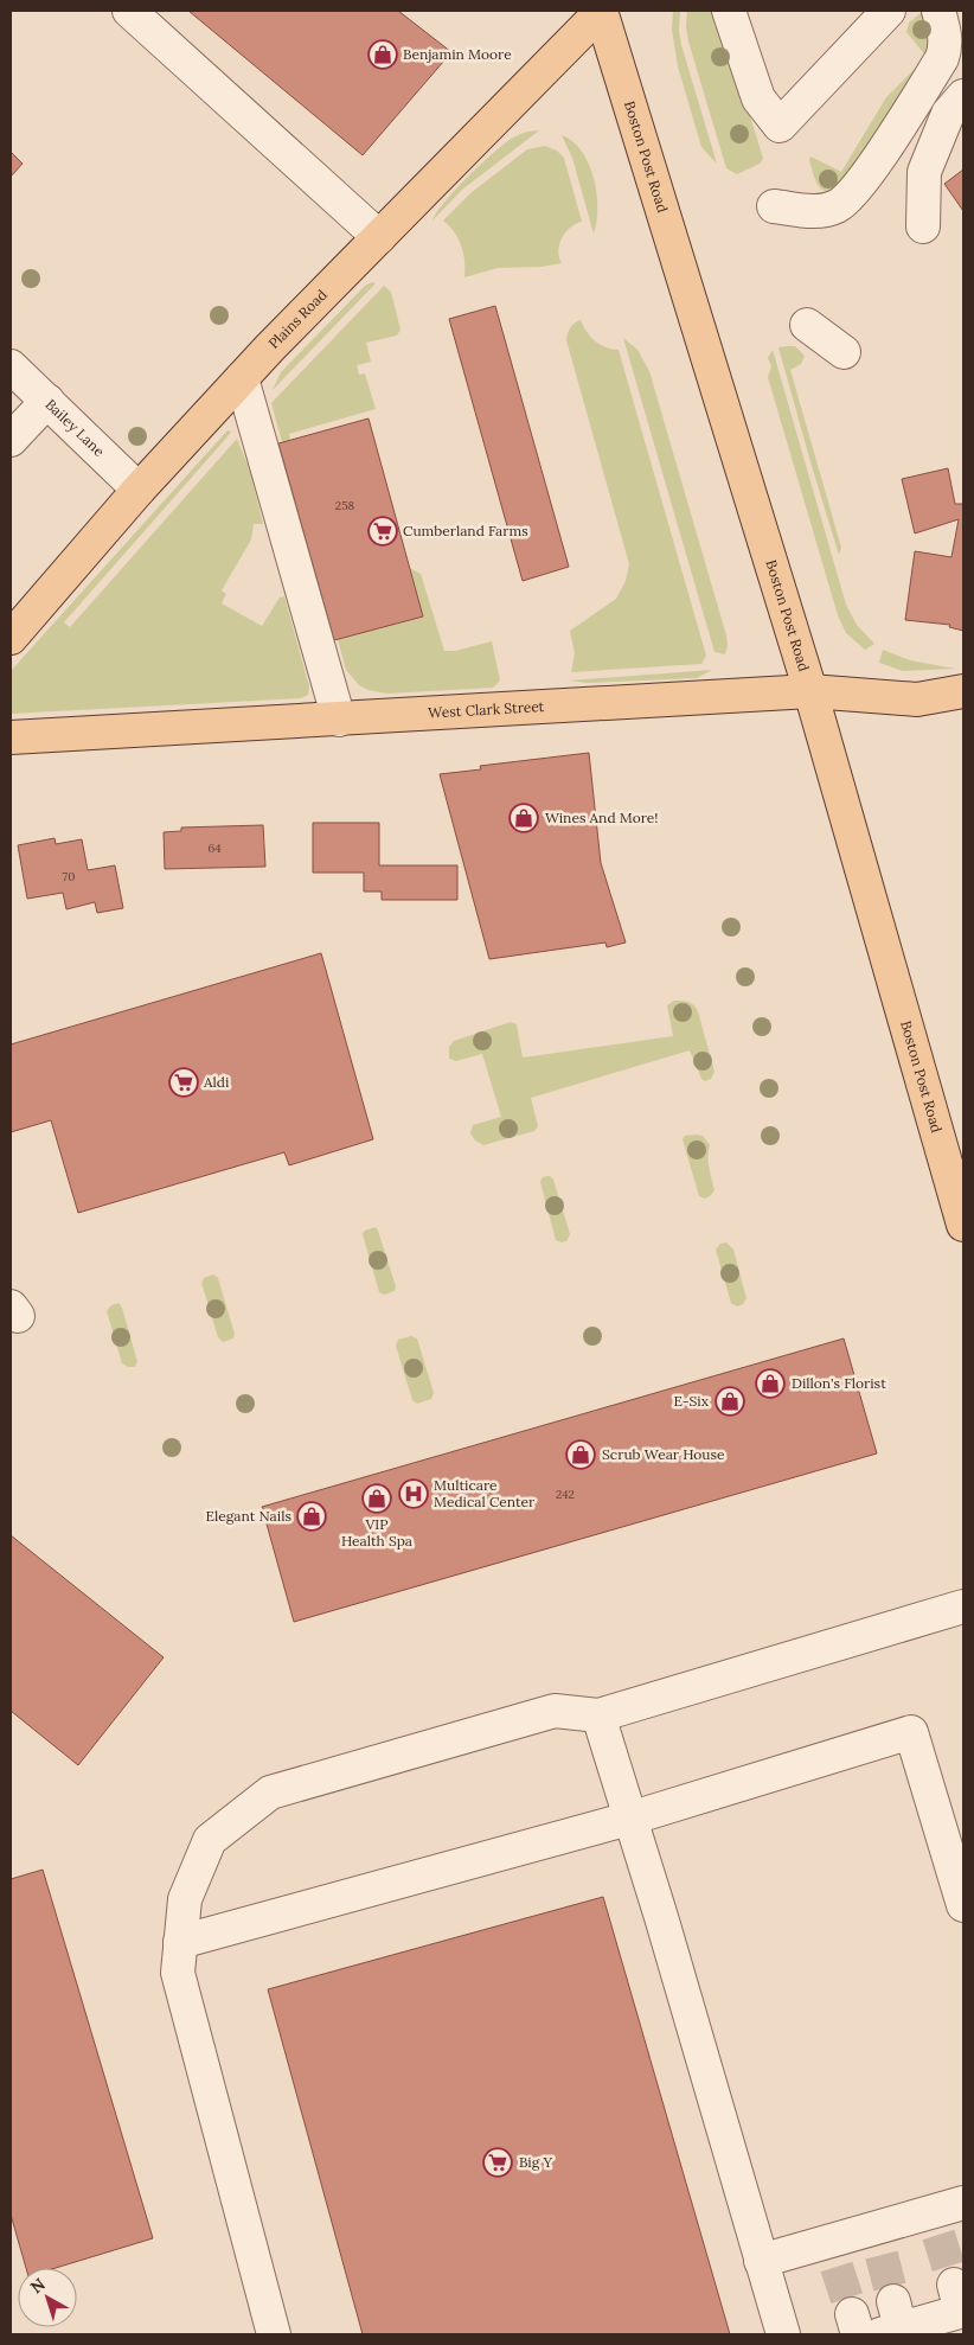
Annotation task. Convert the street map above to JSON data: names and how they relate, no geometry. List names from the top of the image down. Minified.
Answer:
{"streets":{"main road":["Boston Post Road","Plains Road","West Clark Street"],"street":["Bailey Lane"]},"crossings":[["Boston Post Road","Plains Road"],["Boston Post Road","West Clark Street"],["Plains Road","Bailey Lane"]],"places":{"shop":["Benjamin Moore","Wines And More!","Dillon's Florist","E-Six","Scrub Wear House","VIP Health Spa","Elegant Nails"],"supermarket":["Cumberland Farms","Aldi","Big Y"],"hospital":["Multicare Medical Center"]},"house_numbers":["258","64","70","242"],"north":"top left"}
